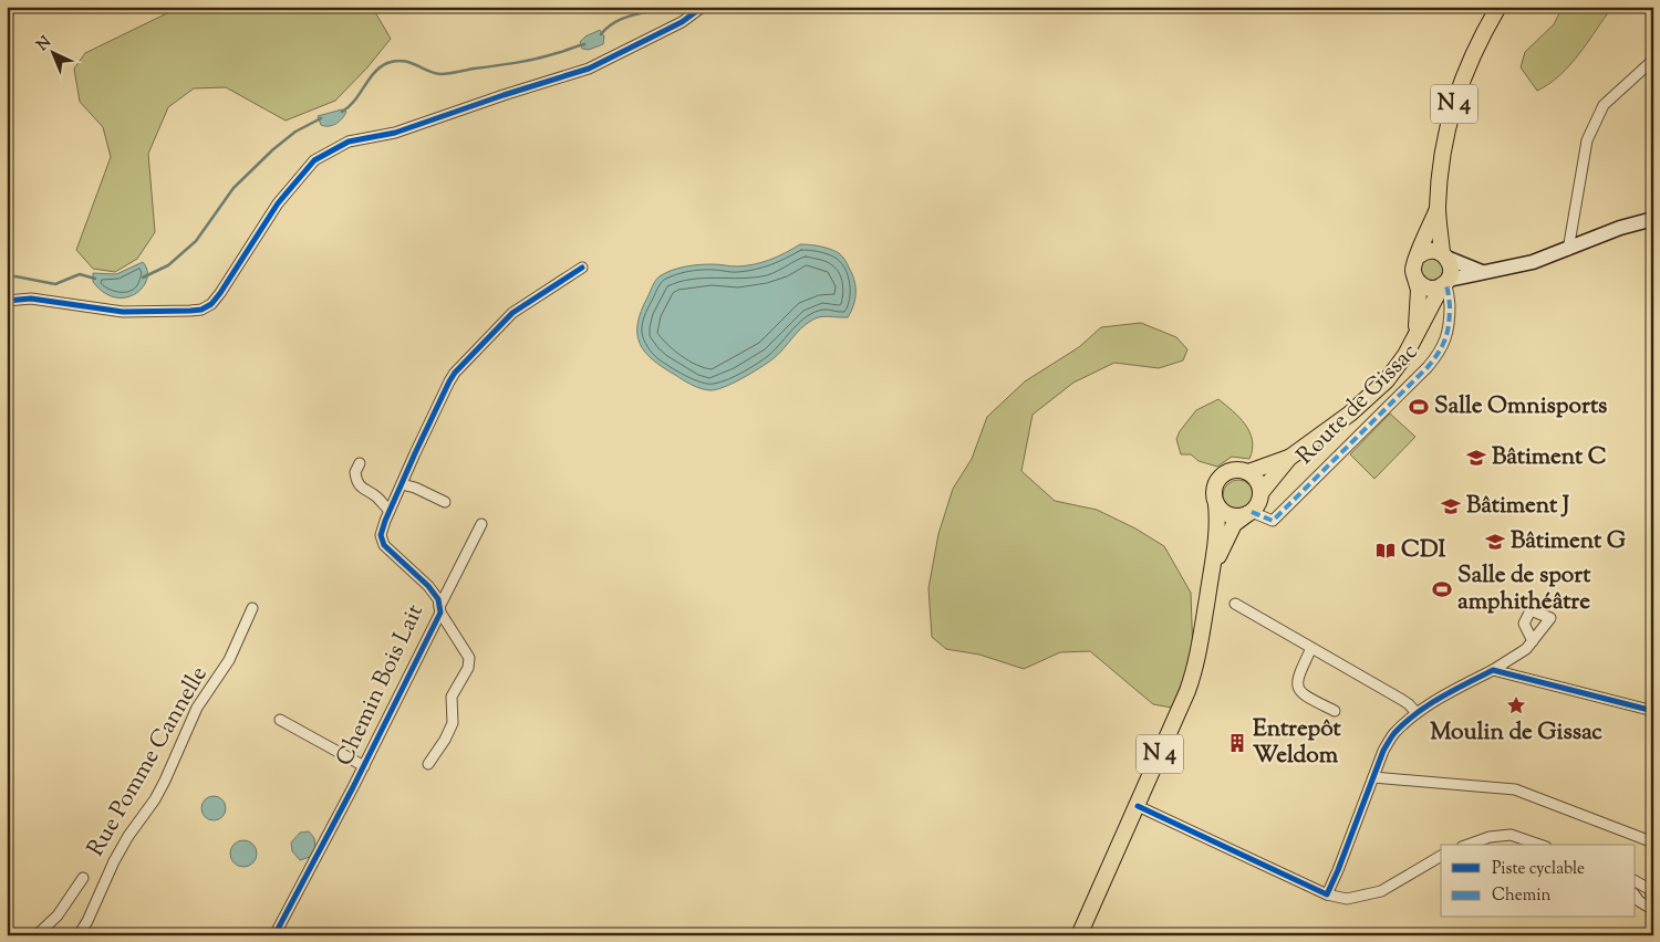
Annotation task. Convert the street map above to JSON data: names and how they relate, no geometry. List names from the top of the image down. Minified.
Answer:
{"streets":{"main road":["N 4","Route de Gissac"],"street":["Chemin Bois Lait","Rue Pomme Cannelle"]},"crossings":[["N 4","Route de Gissac"]],"places":{"sports":["Salle Omnisports","Salle de sport amphithéâtre"],"school or university":["Bâtiment C","Bâtiment J","Bâtiment G"],"library":["CDI"],"place":["Moulin de Gissac"],"building":["Entrepôt Weldom"]},"legend":["Piste cyclable","Chemin"],"north":"top left"}
